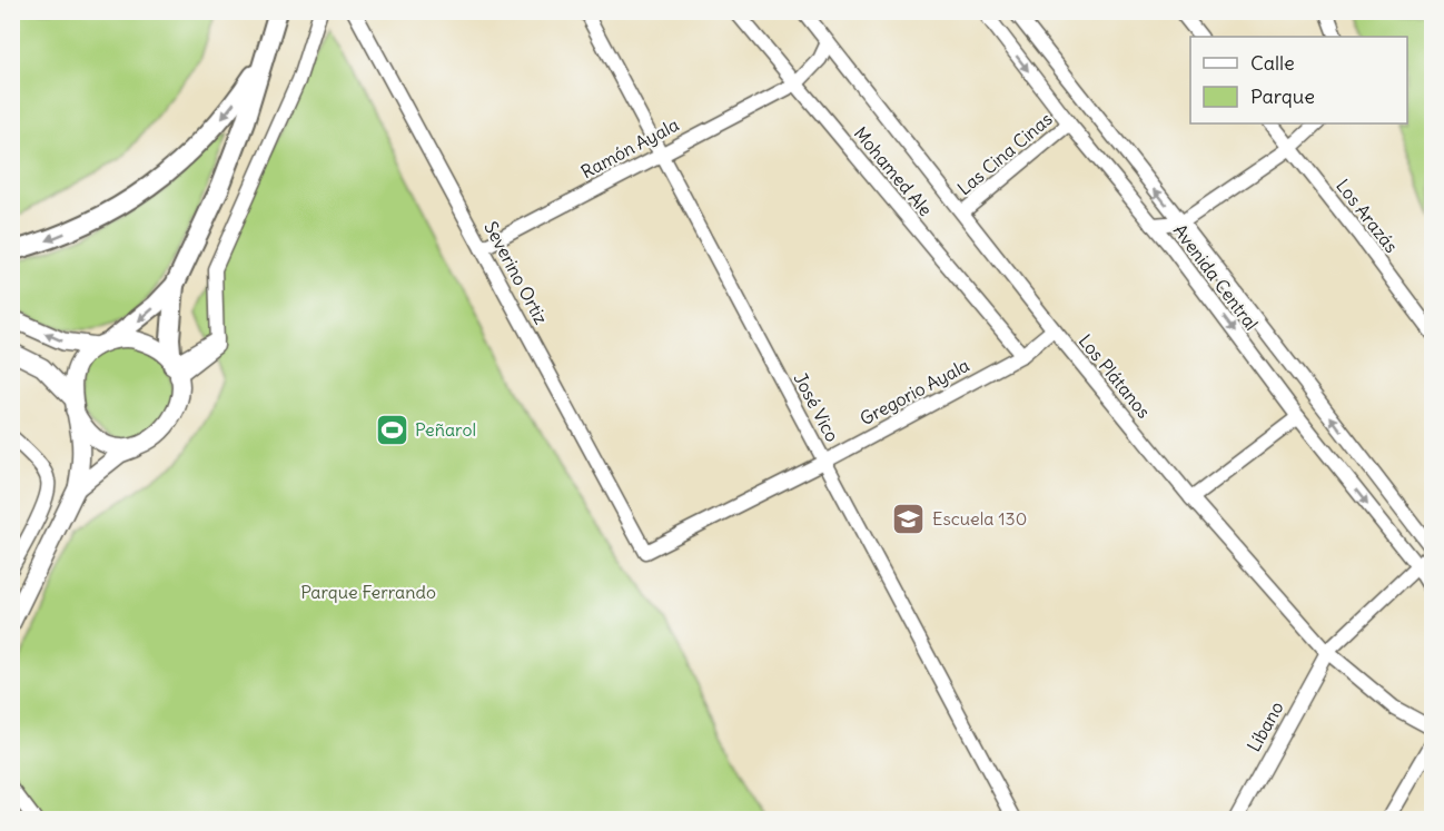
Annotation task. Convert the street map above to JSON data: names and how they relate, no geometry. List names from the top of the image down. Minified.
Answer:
{"streets":{"street":["Ramón Ayala","Las Cina Cinas","Mohamed Ale","Los Arazás","Severino Ortiz","Avenida Central","Los Plátanos","Gregorio Ayala","José Vico","Líbano"]},"crossings":[["Ramón Ayala","Mohamed Ale"],["Ramón Ayala","Severino Ortiz"],["Ramón Ayala","Los Plátanos"],["Ramón Ayala","José Vico"],["Las Cina Cinas","Avenida Central"],["Las Cina Cinas","Los Plátanos"],["Mohamed Ale","Gregorio Ayala"],["Severino Ortiz","Gregorio Ayala"],["Los Plátanos","Gregorio Ayala"],["Los Plátanos","Líbano"],["Gregorio Ayala","José Vico"]],"parks":["Parque Ferrando"],"places":{"sports":["Peñarol"],"school or university":["Escuela 130"]},"legend":["Calle","Parque"]}
